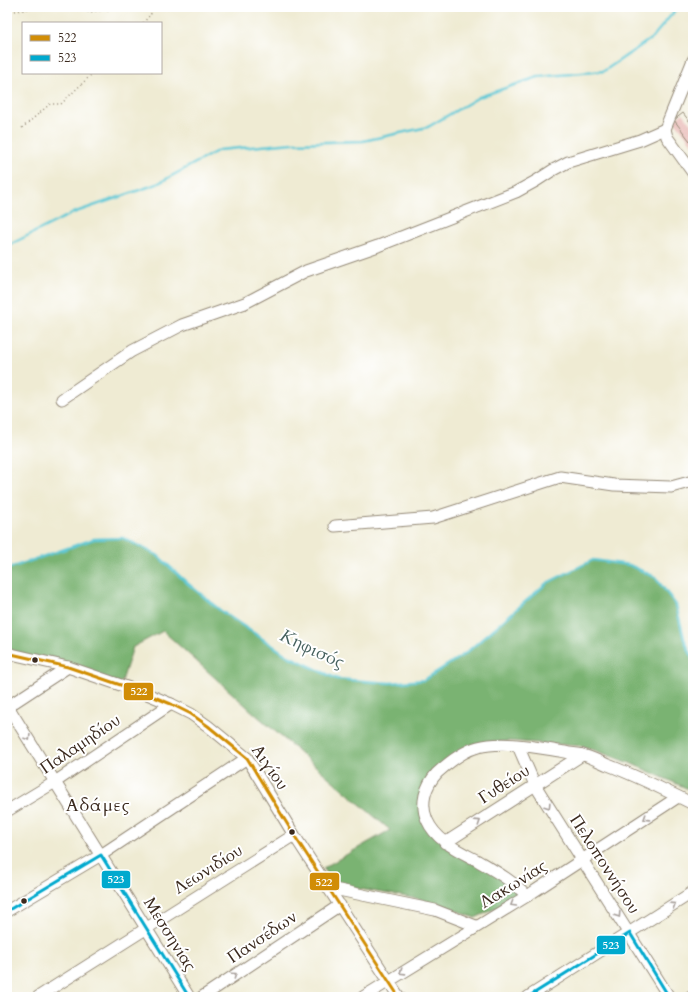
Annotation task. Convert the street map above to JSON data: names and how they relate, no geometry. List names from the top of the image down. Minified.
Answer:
{"streets":{"street":["Παλαμηδίου","Αιγίου","Γυθείου","Πελοποννήσου","Λεωνιδίου","Λακωνίας","Μεσσηνίας","Πανσέδων"]},"crossings":[["Παλαμηδίου","Αιγίου"],["Παλαμηδίου","Μεσσηνίας"],["Αιγίου","Λεωνιδίου"],["Αιγίου","Λακωνίας"],["Αιγίου","Πανσέδων"],["Γυθείου","Πελοποννήσου"],["Πελοποννήσου","Λακωνίας"],["Λεωνιδίου","Μεσσηνίας"]],"one_way":["Γυθείου","Πανσέδων"],"districts":["Αδάμες"],"water":["Κηφισός"],"lines":["transit line 522","transit line 523"],"legend":["522","523"]}
